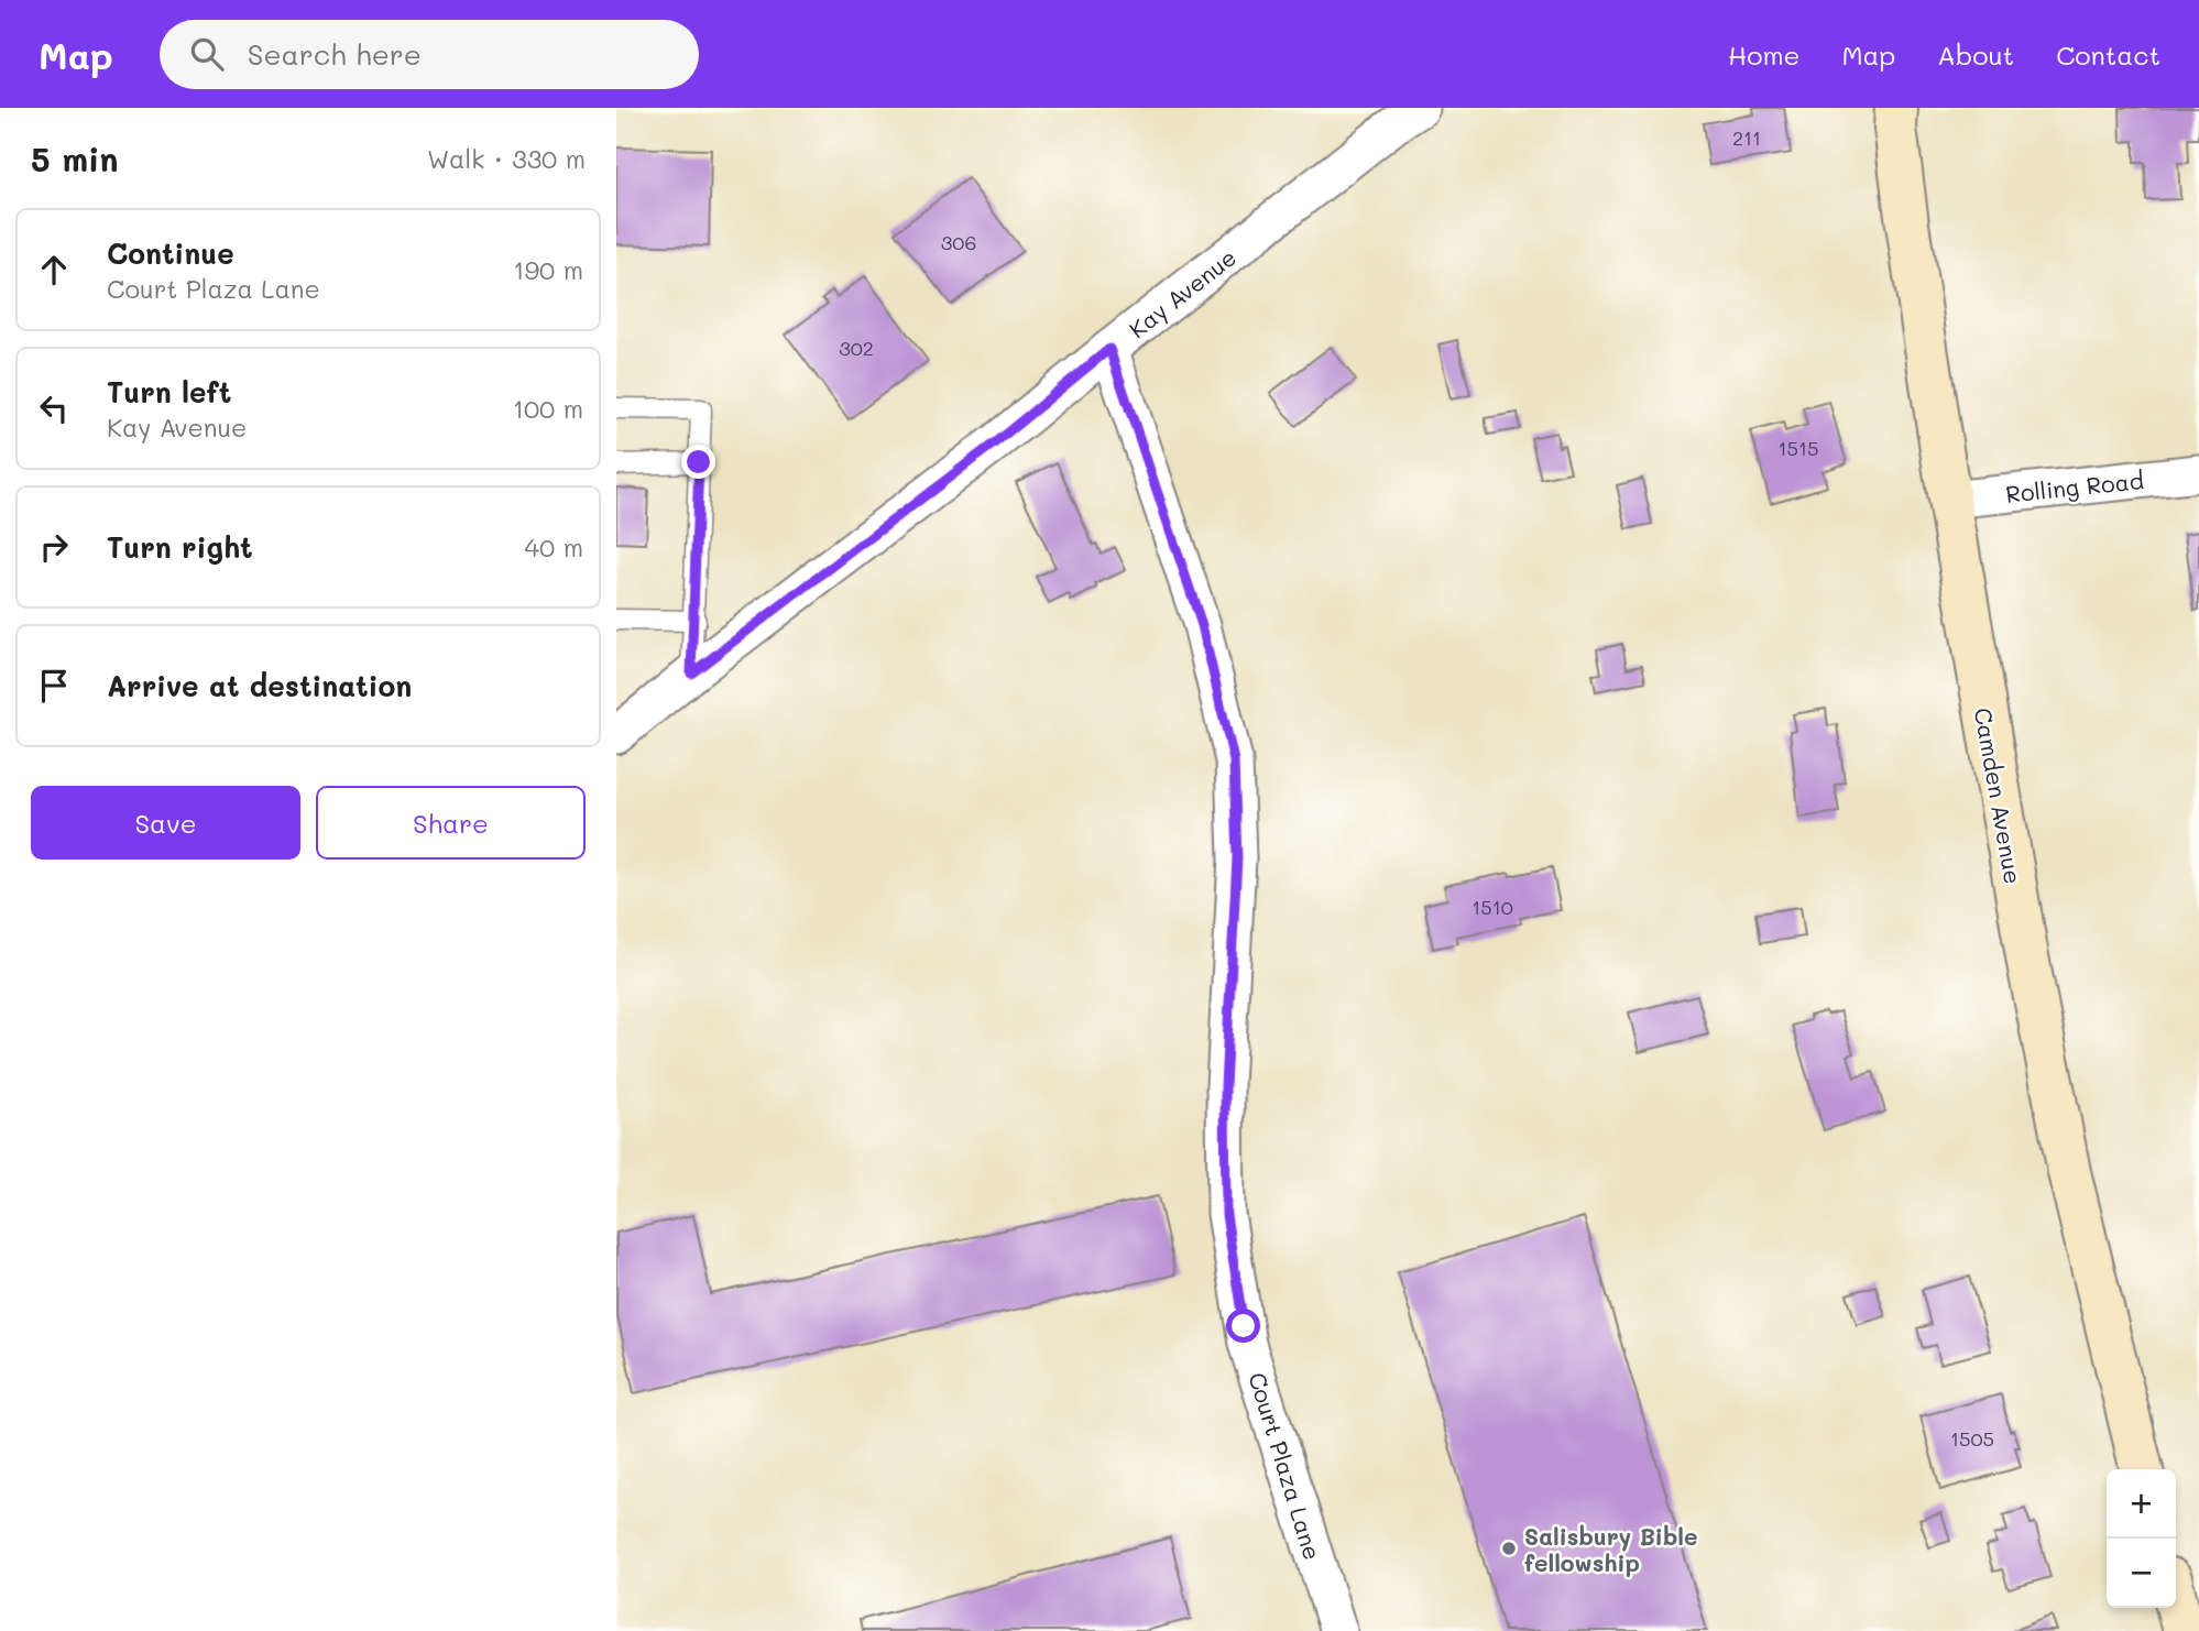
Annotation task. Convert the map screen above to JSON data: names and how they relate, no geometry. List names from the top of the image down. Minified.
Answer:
{"streets":{"street":["Kay Avenue","Rolling Road","Camden Avenue","Court Plaza Lane"]},"crossings":[["Kay Avenue","Court Plaza Lane"],["Rolling Road","Camden Avenue"]],"places":["Salisbury Bible fellowship"],"house_numbers":["211","306","302","1515","1510","1505"],"page":{"header":"Map","search":"Search here","nav":["Home","Map","About","Contact"],"heading":["5 min","Walk · 330 m"],"list":[["Continue","Court Plaza Lane","190 m"],["Turn left","Kay Avenue","100 m"],["Turn right","40 m"],"Arrive at destination"],"buttons":["Save","Share"],"map_buttons":["+","−"]}}
